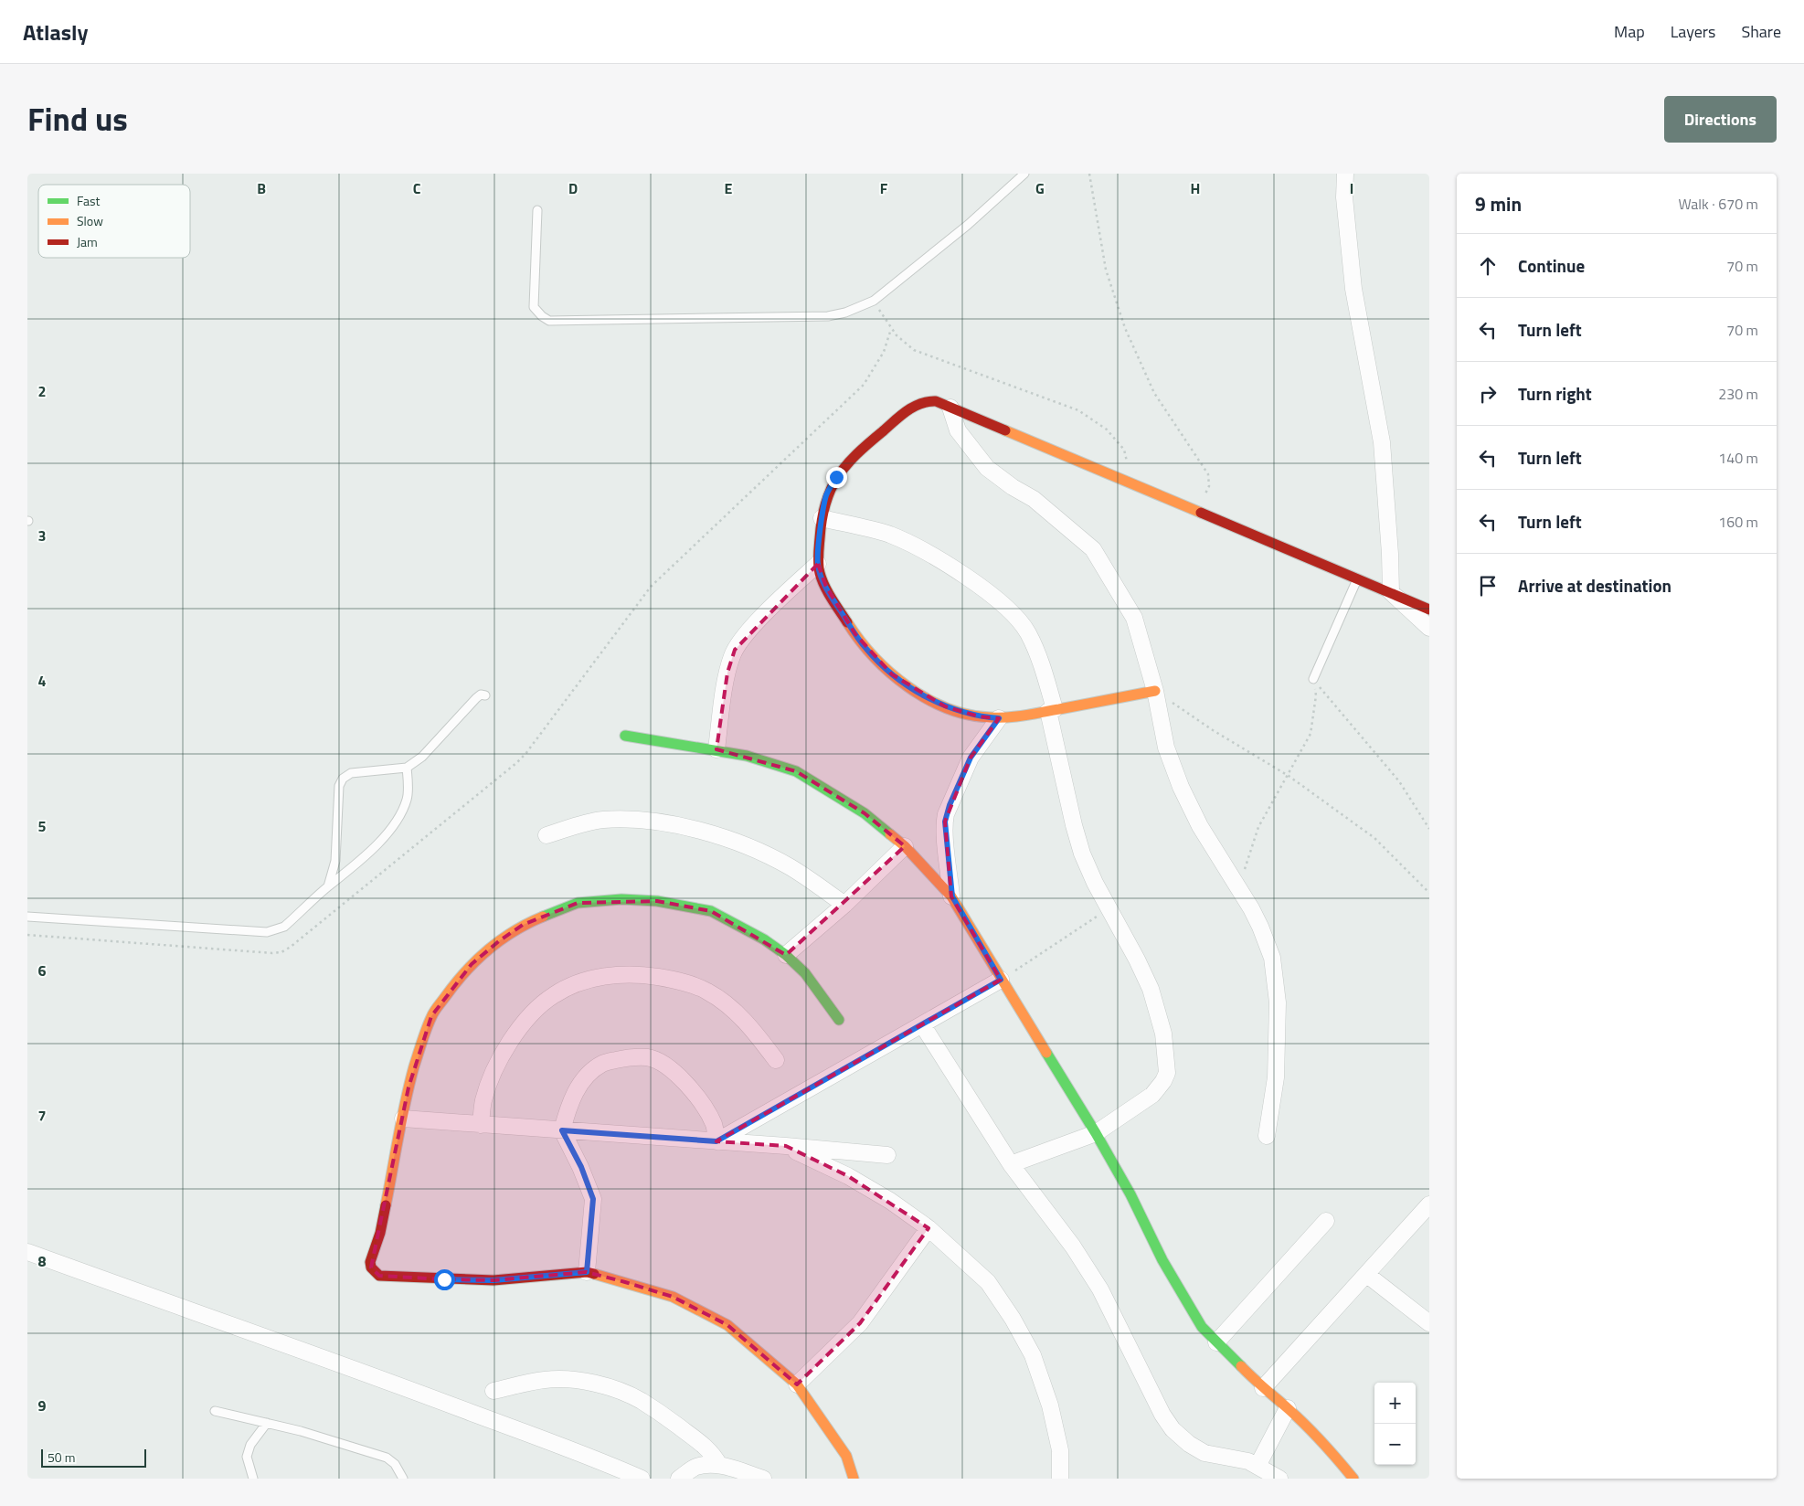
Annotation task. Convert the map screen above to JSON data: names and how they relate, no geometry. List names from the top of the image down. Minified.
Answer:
{"legend":["Fast","Slow","Jam"],"scale_bar":"50 m","page":{"header":"Atlasly","nav":["Map","Layers","Share"],"title":"Find us","buttons":"Directions","heading":["9 min","Walk · 670 m"],"list":[["Continue","70 m"],["Turn left","70 m"],["Turn right","230 m"],["Turn left","140 m"],["Turn left","160 m"],"Arrive at destination"],"map_buttons":["+","−"],"scale":"50 m"},"grid":{"columns":["B","C","D","E","F","G","H","I"],"rows":["2","3","4","5","6","7","8","9"]}}
